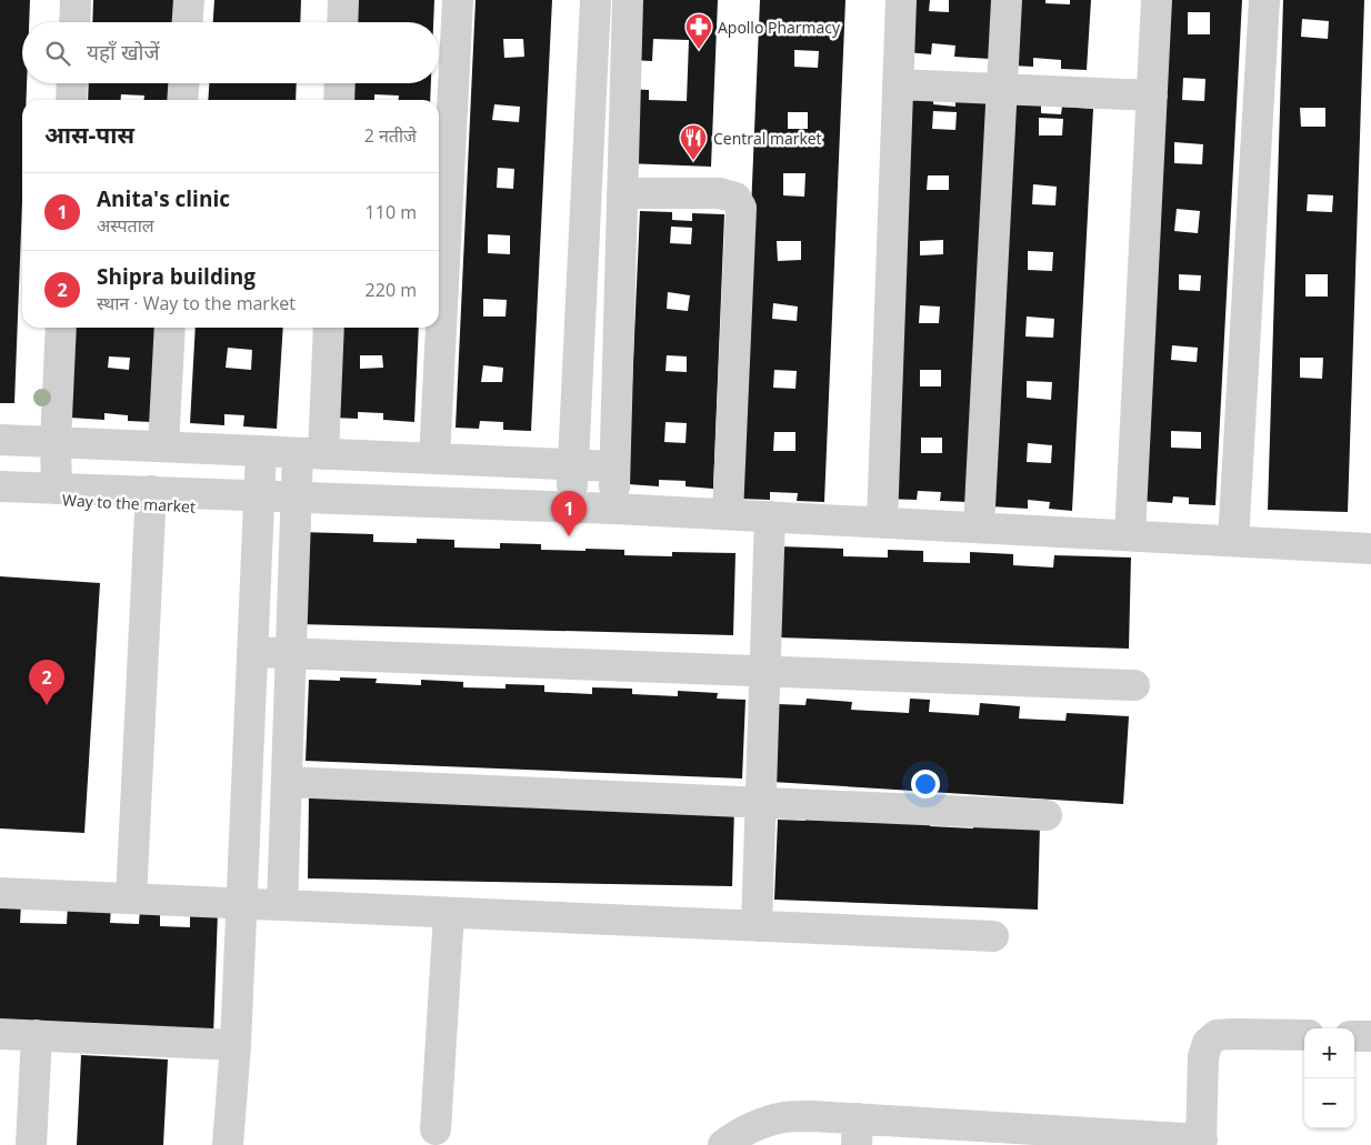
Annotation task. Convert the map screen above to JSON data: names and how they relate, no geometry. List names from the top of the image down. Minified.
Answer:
{"streets":{"street":["Way to the market"]},"places":{"pharmacy":["Apollo Pharmacy"],"restaurant":["Central market"]},"page":{"search":"यहाँ खोजें","heading":["आस-पास","2 नतीजे"],"list":[{"mark":"1","name":"Anita's clinic","note":"अस्पताल","value":"110 m"},{"mark":"2","name":"Shipra building","note":"स्थान · Way to the market","value":"220 m"}],"pins":["1","2"],"map_buttons":["+","−"]}}
